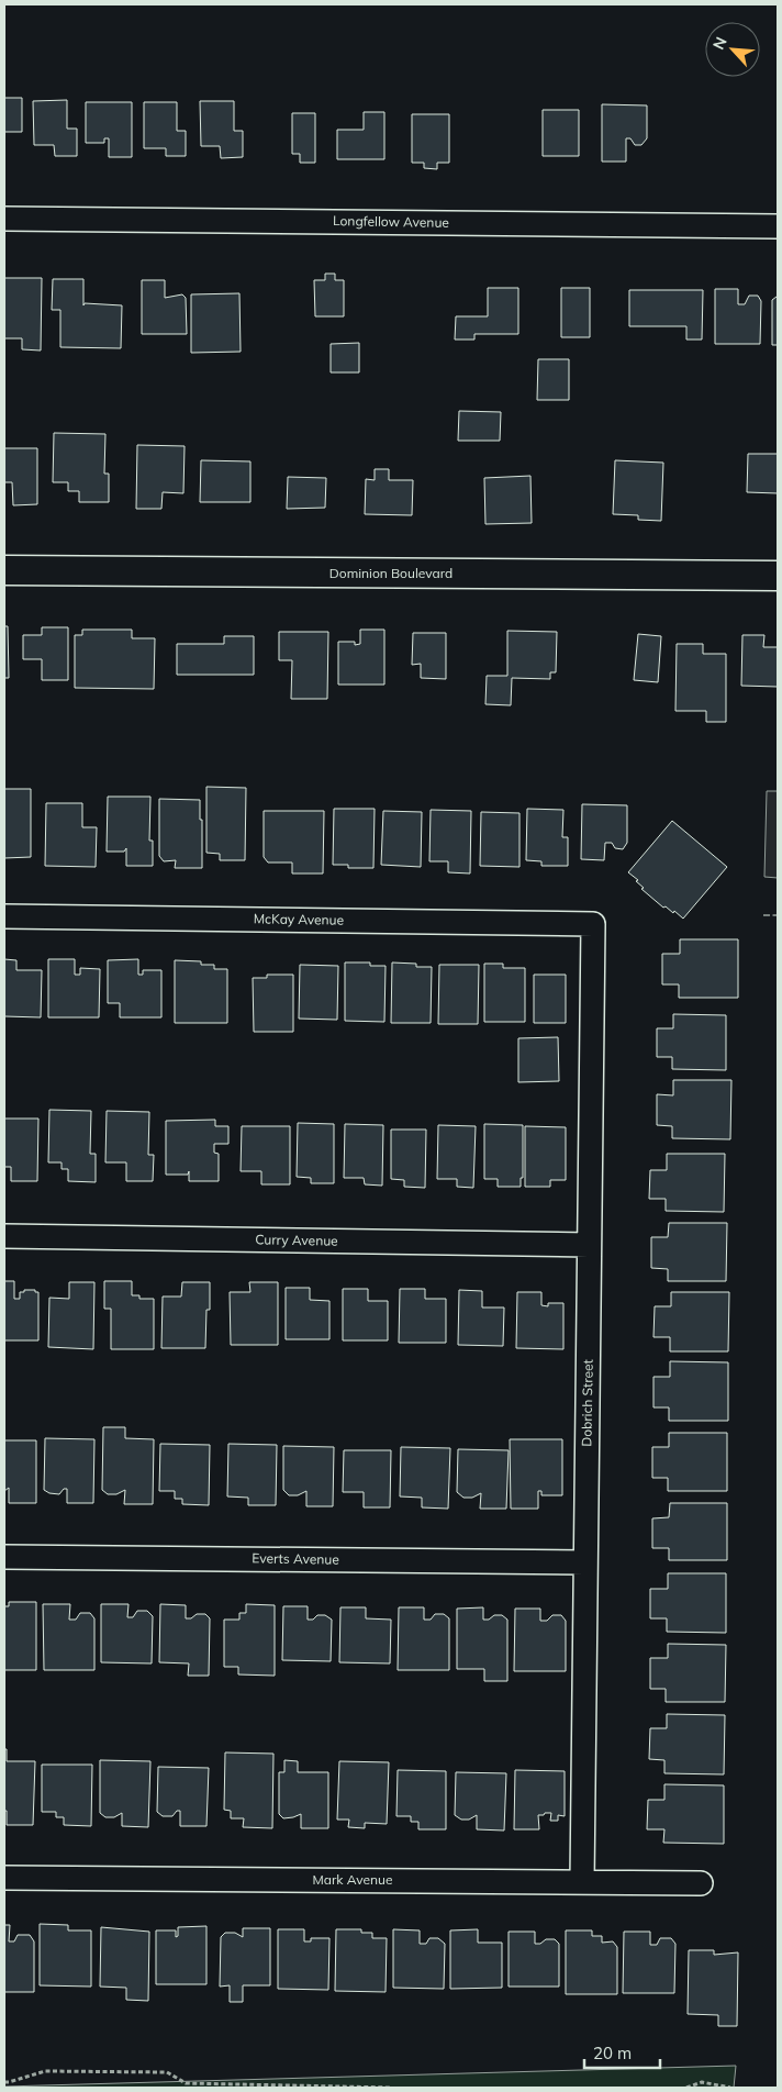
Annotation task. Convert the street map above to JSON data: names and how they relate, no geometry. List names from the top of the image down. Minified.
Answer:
{"streets":{"street":["Longfellow Avenue","Dominion Boulevard","McKay Avenue","Curry Avenue","Dobrich Street","Everts Avenue","Mark Avenue"]},"crossings":[["McKay Avenue","Dobrich Street"],["Curry Avenue","Dobrich Street"],["Dobrich Street","Everts Avenue"],["Dobrich Street","Mark Avenue"]],"scale_bar":"20 m","north":"top left"}
